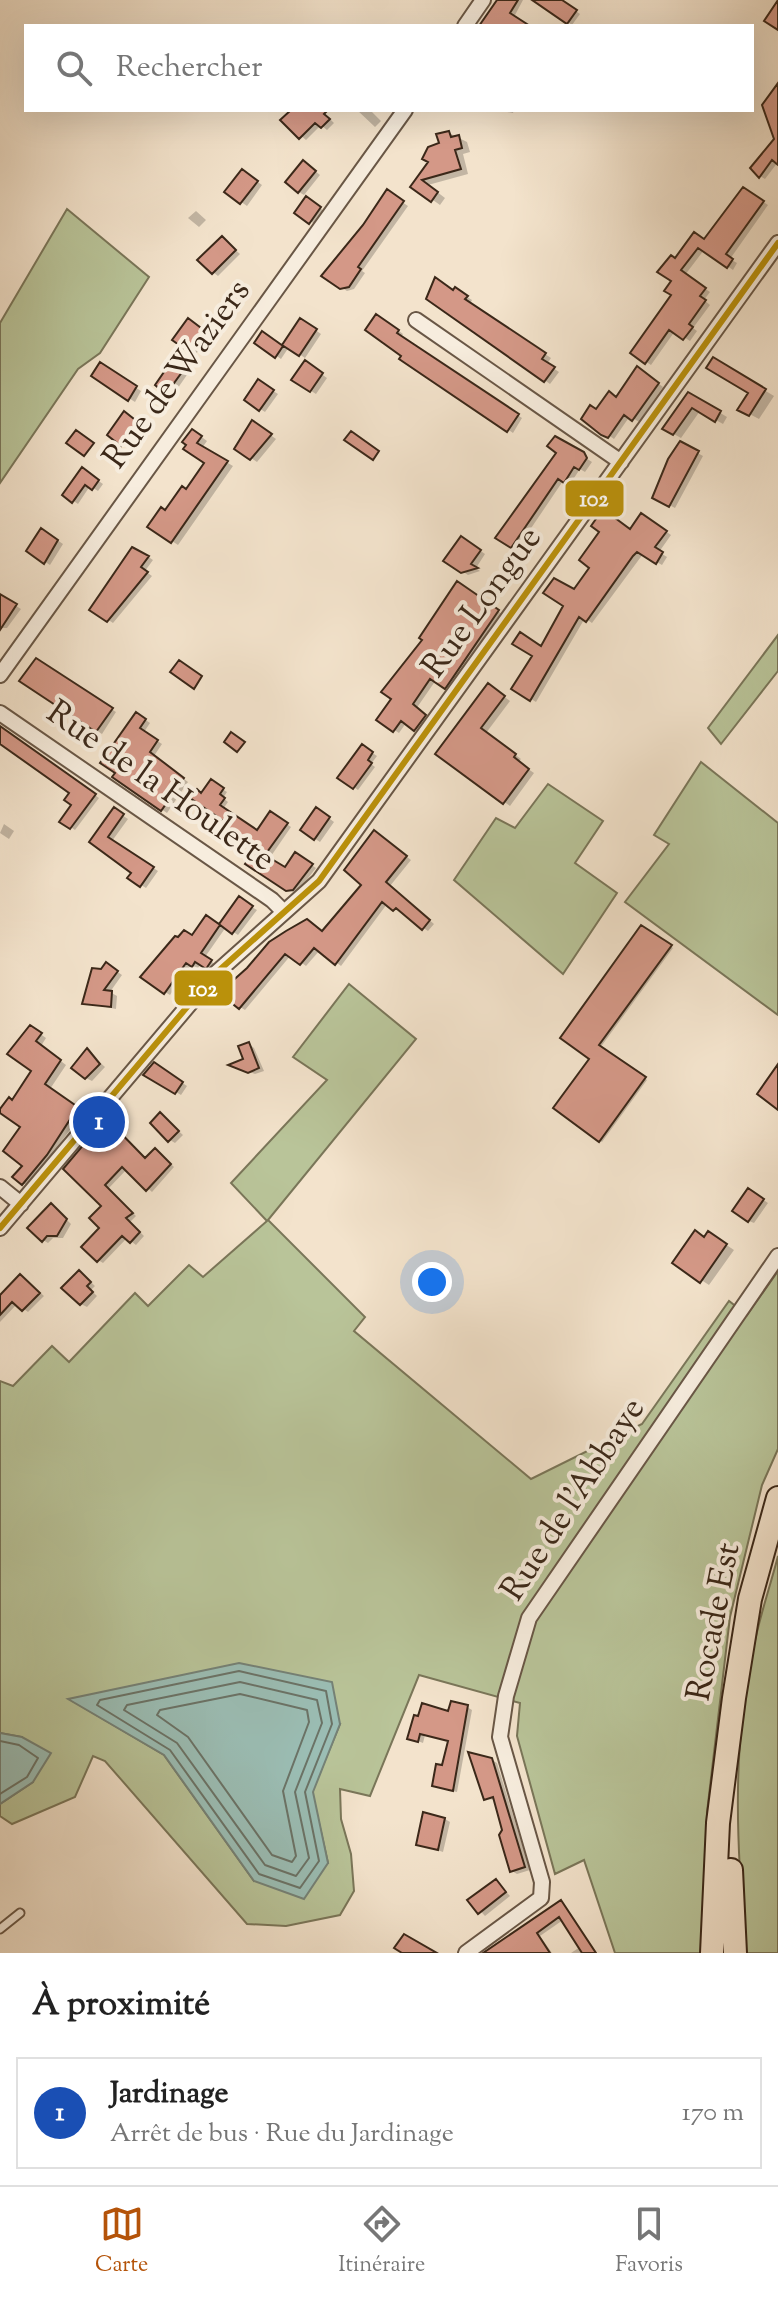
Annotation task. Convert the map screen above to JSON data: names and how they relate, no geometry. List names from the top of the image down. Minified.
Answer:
{"streets":{"main road":["Rocade Est"],"street":["Rue de Waziers","Rue Longue","Rue de la Houlette","Rue de l'Abbaye"]},"crossings":[["Rue Longue","Rue de la Houlette"]],"lines":["transit line 102"],"page":{"search":"Rechercher","pins":"1","heading":"À proximité","list":[{"mark":"1","name":"Jardinage","note":"Arrêt de bus · Rue du Jardinage","value":"170 m"}],"nav":["Carte","Itinéraire","Favoris"]}}
